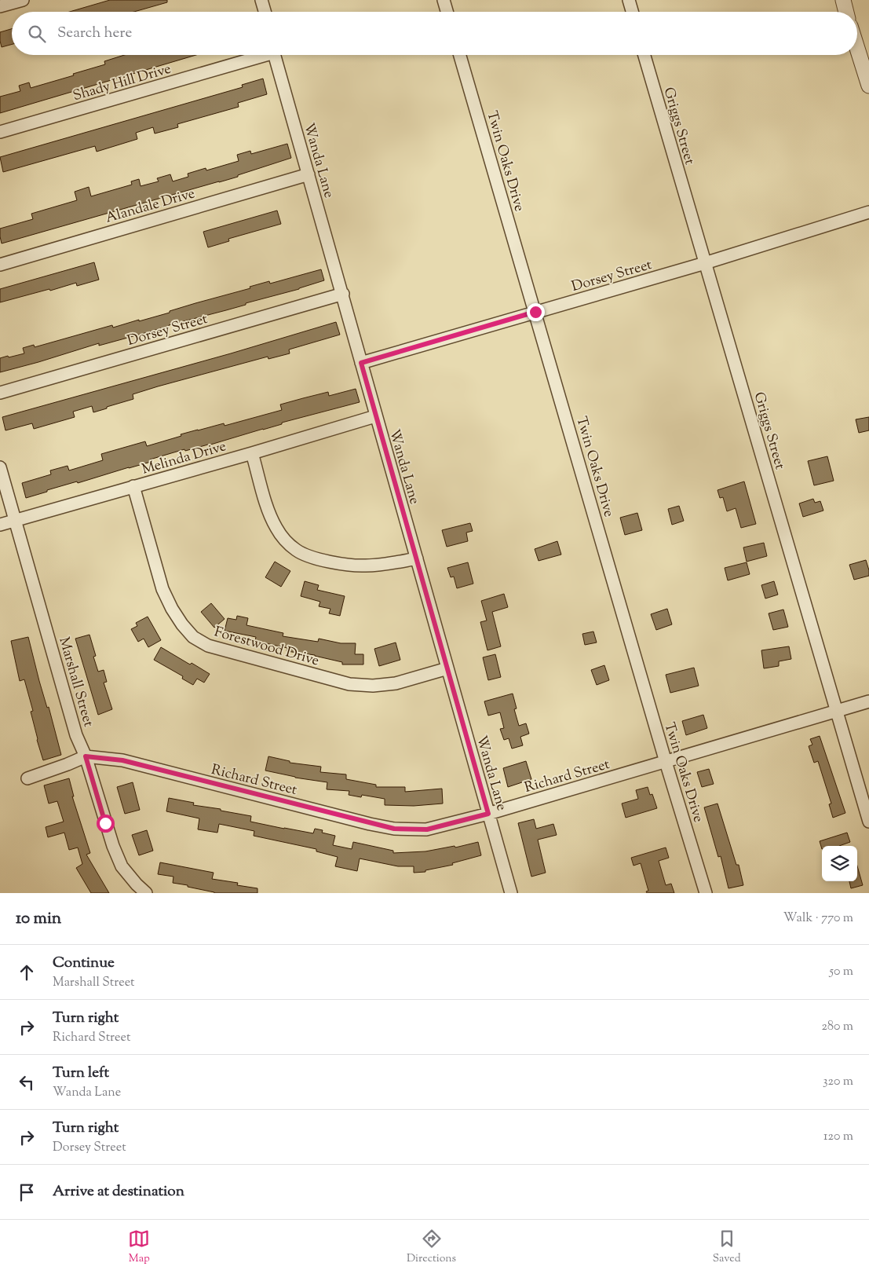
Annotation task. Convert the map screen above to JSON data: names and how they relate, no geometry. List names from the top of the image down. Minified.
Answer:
{"streets":{"street":["Shady Hill Drive","Griggs Street","Wanda Lane","Twin Oaks Drive","Alandale Drive","Dorsey Street","Melinda Drive","Forestwood Drive","Marshall Street","Richard Street"]},"crossings":[["Griggs Street","Dorsey Street"],["Griggs Street","Richard Street"],["Wanda Lane","Alandale Drive"],["Wanda Lane","Dorsey Street"],["Wanda Lane","Melinda Drive"],["Wanda Lane","Forestwood Drive"],["Wanda Lane","Richard Street"],["Twin Oaks Drive","Dorsey Street"],["Twin Oaks Drive","Richard Street"],["Melinda Drive","Forestwood Drive"],["Melinda Drive","Marshall Street"],["Marshall Street","Richard Street"]],"page":{"search":"Search here","heading":["10 min","Walk · 770 m"],"list":[["Continue","Marshall Street","50 m"],["Turn right","Richard Street","280 m"],["Turn left","Wanda Lane","320 m"],["Turn right","Dorsey Street","120 m"],"Arrive at destination"],"nav":["Map","Directions","Saved"]}}
